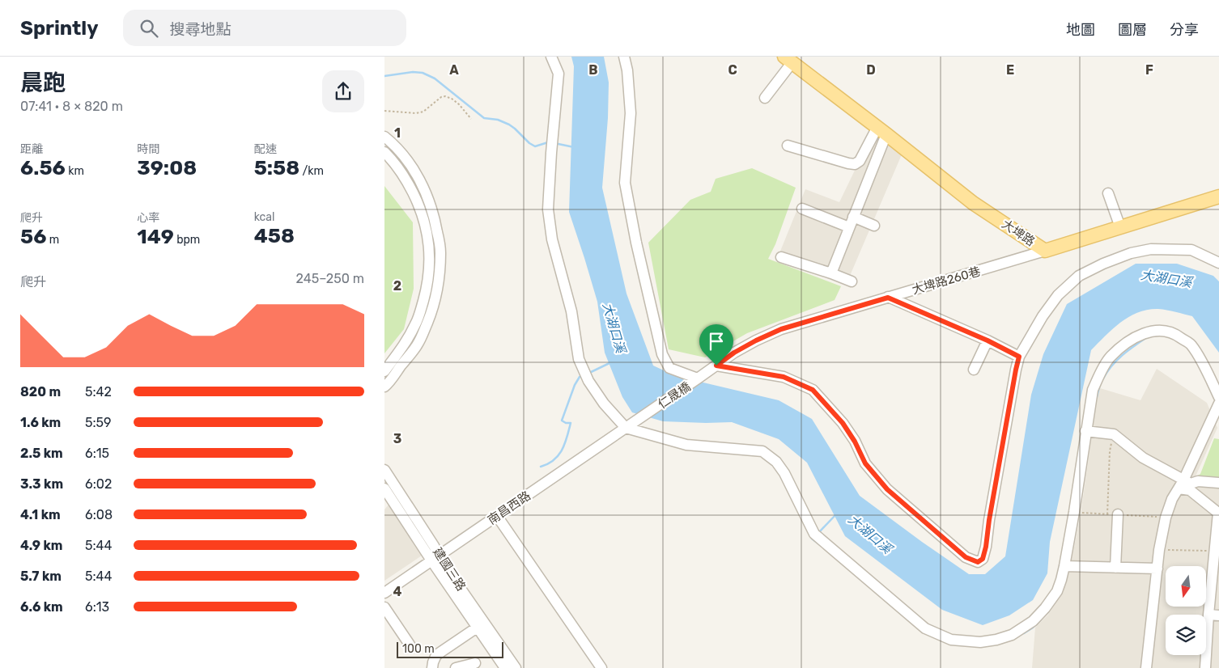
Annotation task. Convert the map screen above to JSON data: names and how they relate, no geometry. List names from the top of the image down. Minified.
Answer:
{"streets":{"main road":["大埤路"],"street":["大埤路260巷","仁晟橋","南昌西路","建國三路"]},"crossings":[["大埤路","大埤路260巷"],["大埤路260巷","仁晟橋"],["仁晟橋","南昌西路"],["南昌西路","建國三路"]],"water":["大湖口溪"],"scale_bar":"100 m","north":"bottom","page":{"header":"Sprintly","search":"搜尋地點","nav":["地圖","圖層","分享"],"heading":["晨跑","07:41 · 8 × 820 m"],"stats":[["距離","6.56 km"],["時間","39:08"],["配速","5:58 /km"],["爬升","56 m"],["心率","149 bpm"],["kcal","458"]],"chart":["爬升","245–250 m"],"list":[{"name":"820 m","note":"5:42"},{"name":"1.6 km","note":"5:59"},{"name":"2.5 km","note":"6:15"},{"name":"3.3 km","note":"6:02"},{"name":"4.1 km","note":"6:08"},{"name":"4.9 km","note":"5:44"},{"name":"5.7 km","note":"5:44"},{"name":"6.6 km","note":"6:13"}],"scale":"100 m"},"grid":{"columns":["A","B","C","D","E","F"],"rows":["1","2","3","4"]}}
